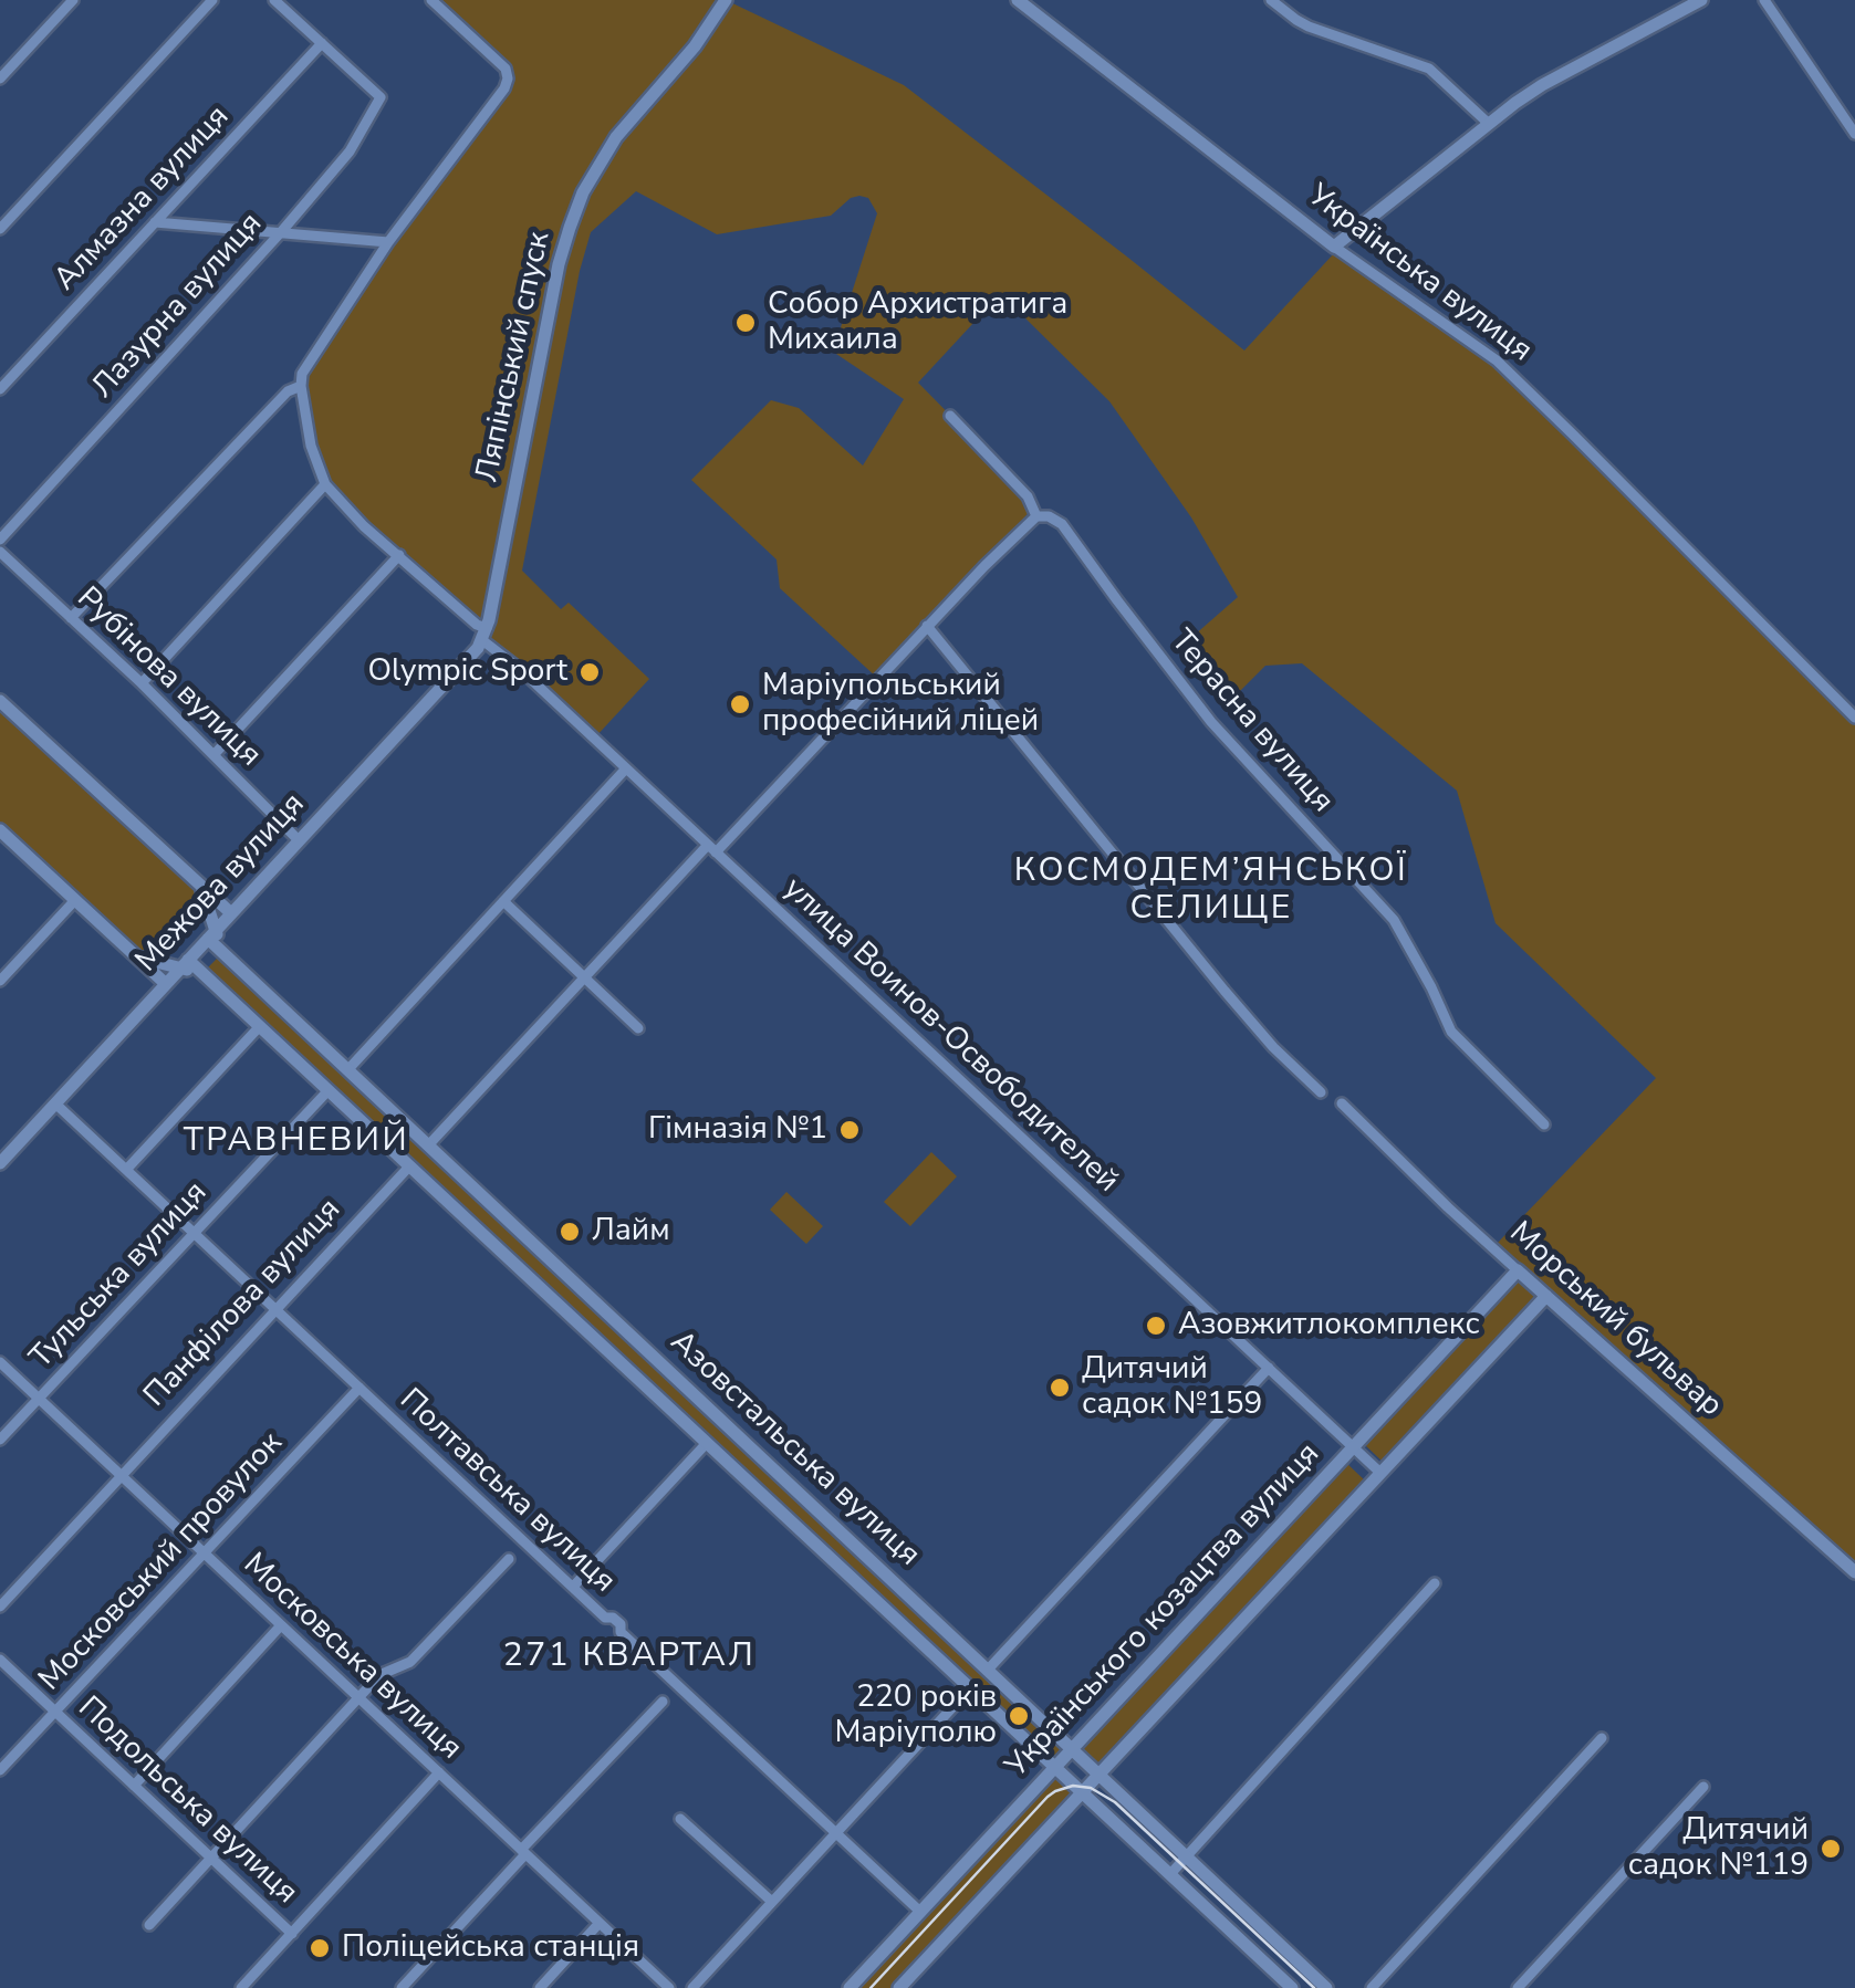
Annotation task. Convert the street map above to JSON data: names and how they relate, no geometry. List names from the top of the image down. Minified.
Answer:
{"streets":{"street":["Алмазна вулиця","Українська вулиця","Лазурна вулиця","Ляпінський спуск","Рубінова вулиця","Терасна вулиця","Межова вулиця","улица Воинов-Освободителей","Тульська вулиця","Панфілова вулиця","Морський бульвар","Азовстальська вулиця","Полтавська вулиця","Московський провулок","Українського козацтва вулиця","Московська вулиця","Подольська вулиця"]},"crossings":[["Алмазна вулиця","Лазурна вулиця"],["Ляпінський спуск","Межова вулиця"],["Ляпінський спуск","улица Воинов-Освободителей"],["Рубінова вулиця","Межова вулиця"],["Межова вулиця","улица Воинов-Освободителей"],["Межова вулиця","Азовстальська вулиця"],["Межова вулиця","Полтавська вулиця"],["улица Воинов-Освободителей","Панфілова вулиця"],["улица Воинов-Освободителей","Українського козацтва вулиця"],["Тульська вулиця","Азовстальська вулиця"],["Тульська вулиця","Полтавська вулиця"],["Тульська вулиця","Московська вулиця"],["Панфілова вулиця","Азовстальська вулиця"],["Панфілова вулиця","Полтавська вулиця"],["Панфілова вулиця","Московська вулиця"],["Морський бульвар","Українського козацтва вулиця"],["Азовстальська вулиця","Українського козацтва вулиця"],["Полтавська вулиця","Московський провулок"],["Полтавська вулиця","Українського козацтва вулиця"],["Московський провулок","Московська вулиця"],["Московський провулок","Подольська вулиця"]],"districts":["КОСМОДЕМ’ЯНСЬКОЇ СЕЛИЩЕ","ТРАВНЕВИЙ","271 КВАРТАЛ"],"places":["Собор Архистратига Михаила","Olympic Sport","Маріупольський професійний ліцей","Гімназія №1","Лайм","Азовжитлокомплекс","Дитячий садок №159","220 років Маріуполю","Дитячий садок №119","Поліцейська станція"]}
